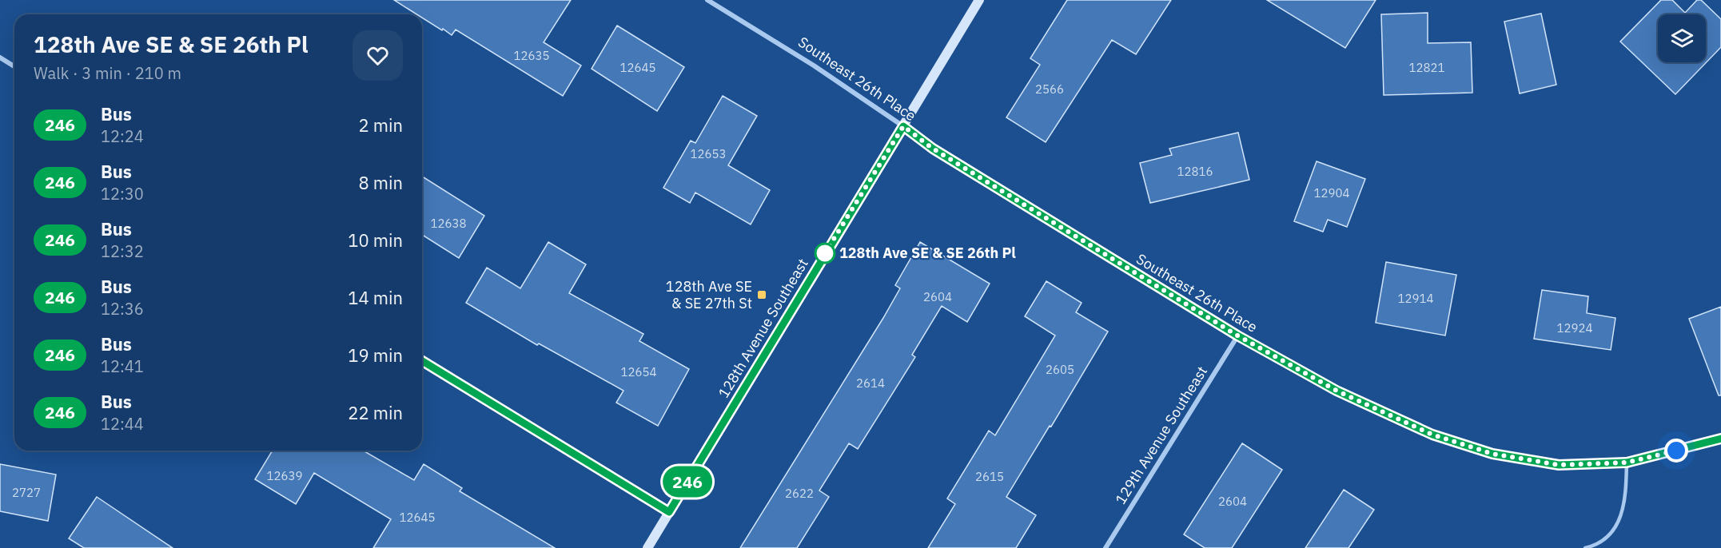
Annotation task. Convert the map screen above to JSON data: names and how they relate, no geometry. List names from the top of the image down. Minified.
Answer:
{"streets":{"street":["Southeast 26th Place","128th Avenue Southeast","129th Avenue Southeast"]},"crossings":[["Southeast 26th Place","128th Avenue Southeast"],["Southeast 26th Place","129th Avenue Southeast"]],"places":{"other":["128th Ave SE & SE 26th Pl"],"transit":["128th Ave SE & SE 27th St"]},"lines":["bus line 246"],"house_numbers":["12635","12645","12821","2566","12653","12816","12904","12638","2604","12914","12924","2605","12654","2614","12639","2615","2727","2622","2604","12645"],"page":{"on_map":"246","heading":["128th Ave SE & SE 26th Pl","Walk · 3 min · 210 m"],"list":[{"mark":"246","name":"Bus","note":"12:24","value":"2 min"},{"mark":"246","name":"Bus","note":"12:30","value":"8 min"},{"mark":"246","name":"Bus","note":"12:32","value":"10 min"},{"mark":"246","name":"Bus","note":"12:36","value":"14 min"},{"mark":"246","name":"Bus","note":"12:41","value":"19 min"},{"mark":"246","name":"Bus","note":"12:44","value":"22 min"}]}}
